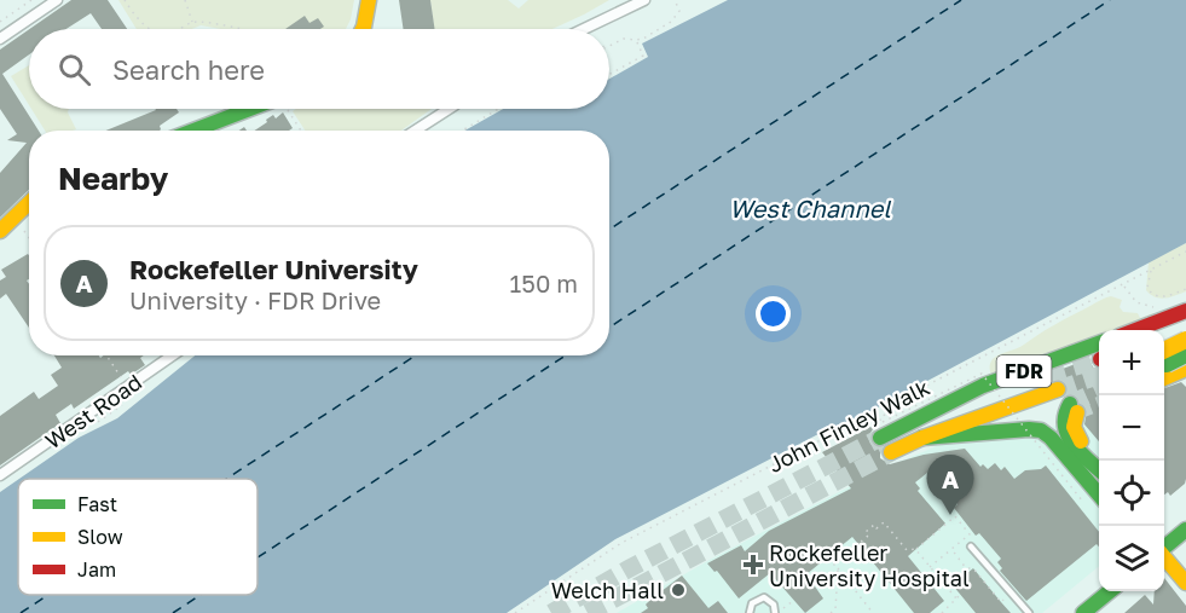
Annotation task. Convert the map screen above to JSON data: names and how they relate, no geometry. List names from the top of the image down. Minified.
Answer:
{"streets":{"main road":["FDR"],"street":["West Road"],"path":["John Finley Walk"]},"water":["West Channel"],"places":{"health":["Rockefeller University Hospital"],"other":["Welch Hall"]},"legend":["Fast","Slow","Jam"],"page":{"search":"Search here","heading":"Nearby","list":[{"mark":"A","name":"Rockefeller University","note":"University · FDR Drive","value":"150 m"}],"map_buttons":["+","−"],"pins":"A"}}
